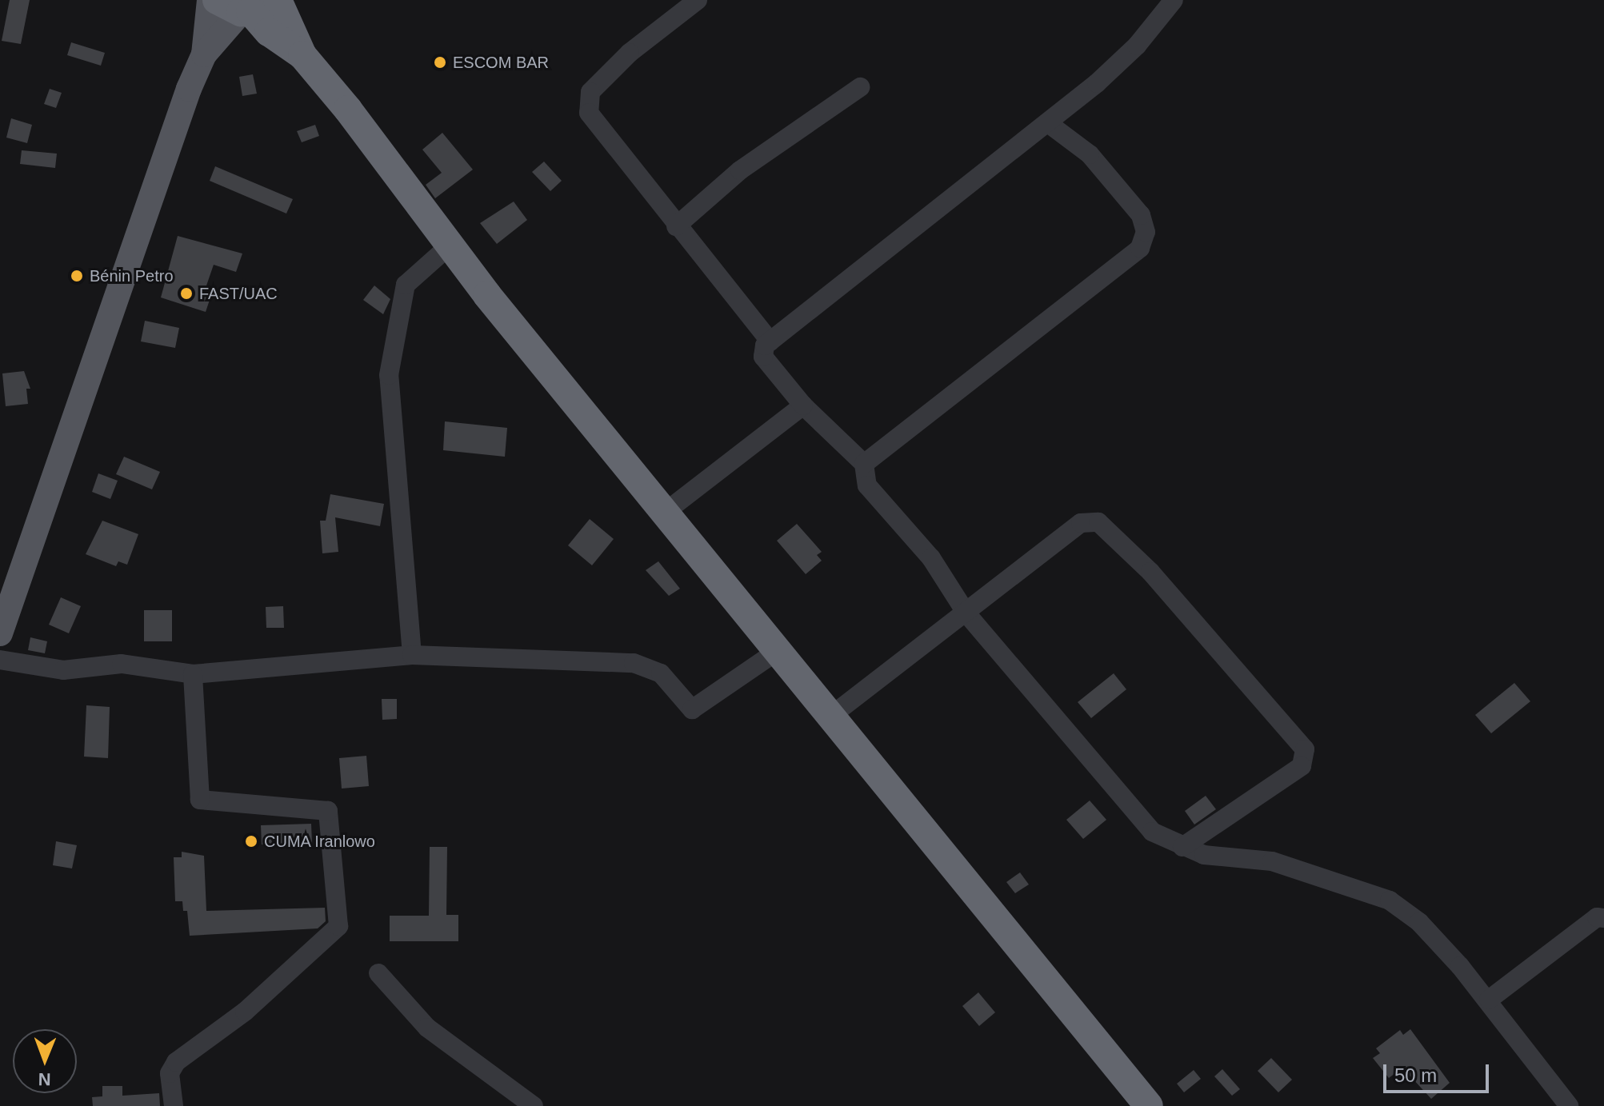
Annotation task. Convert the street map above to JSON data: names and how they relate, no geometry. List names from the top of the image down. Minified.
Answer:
{"places":["ESCOM BAR","Bénin Petro","FAST/UAC","CUMA Iranlowo"],"scale_bar":"50 m","north":"bottom"}
